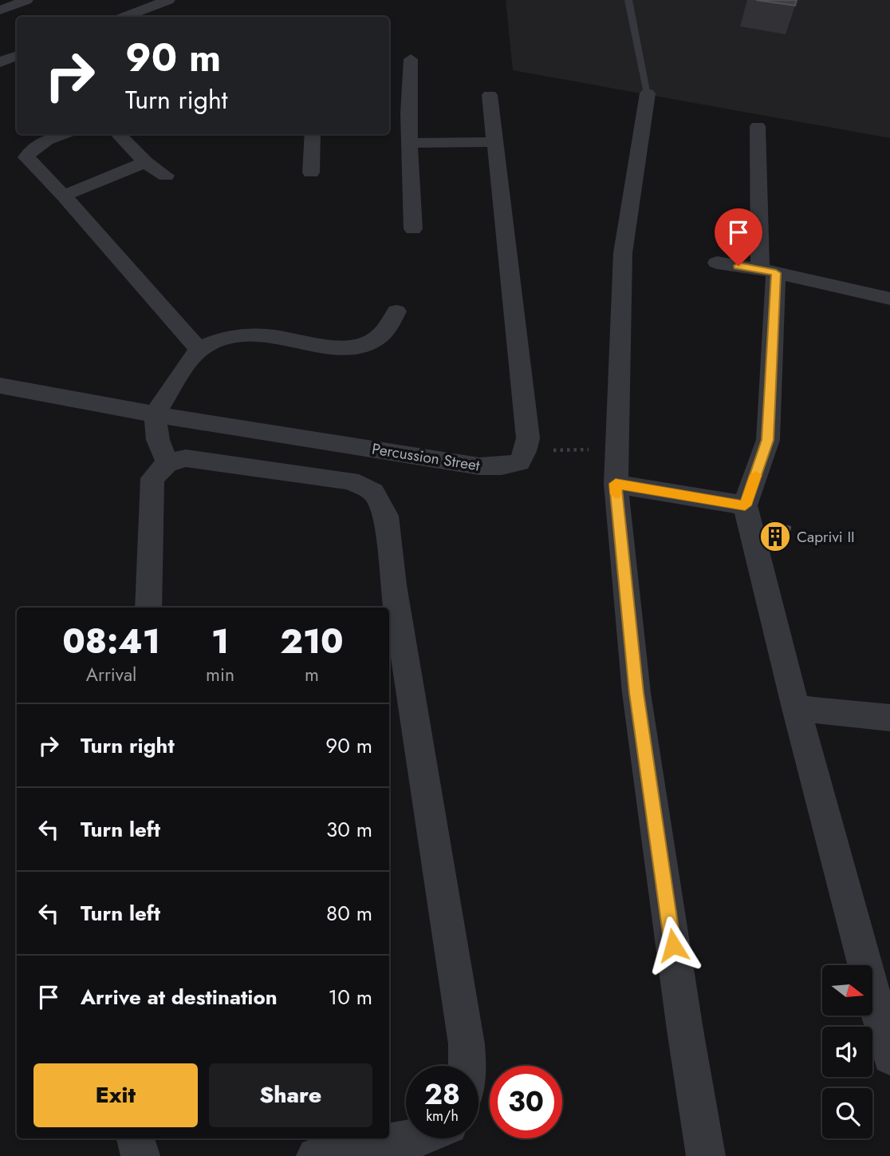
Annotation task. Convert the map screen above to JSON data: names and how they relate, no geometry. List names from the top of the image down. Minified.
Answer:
{"streets":{"street":["Percussion Street"]},"places":{"building":["Caprivi II"]},"north":"right","page":{"turn":["90 m","Turn right"],"eta":["08:41","Arrival","1","min","210","m"],"list":[{"name":"Turn right","value":"90 m"},{"name":"Turn left","value":"30 m"},{"name":"Turn left","value":"80 m"},{"name":"Arrive at destination","value":"10 m"}],"buttons":["Exit","Share"],"speed":"28 km/h","limit":"30"}}
